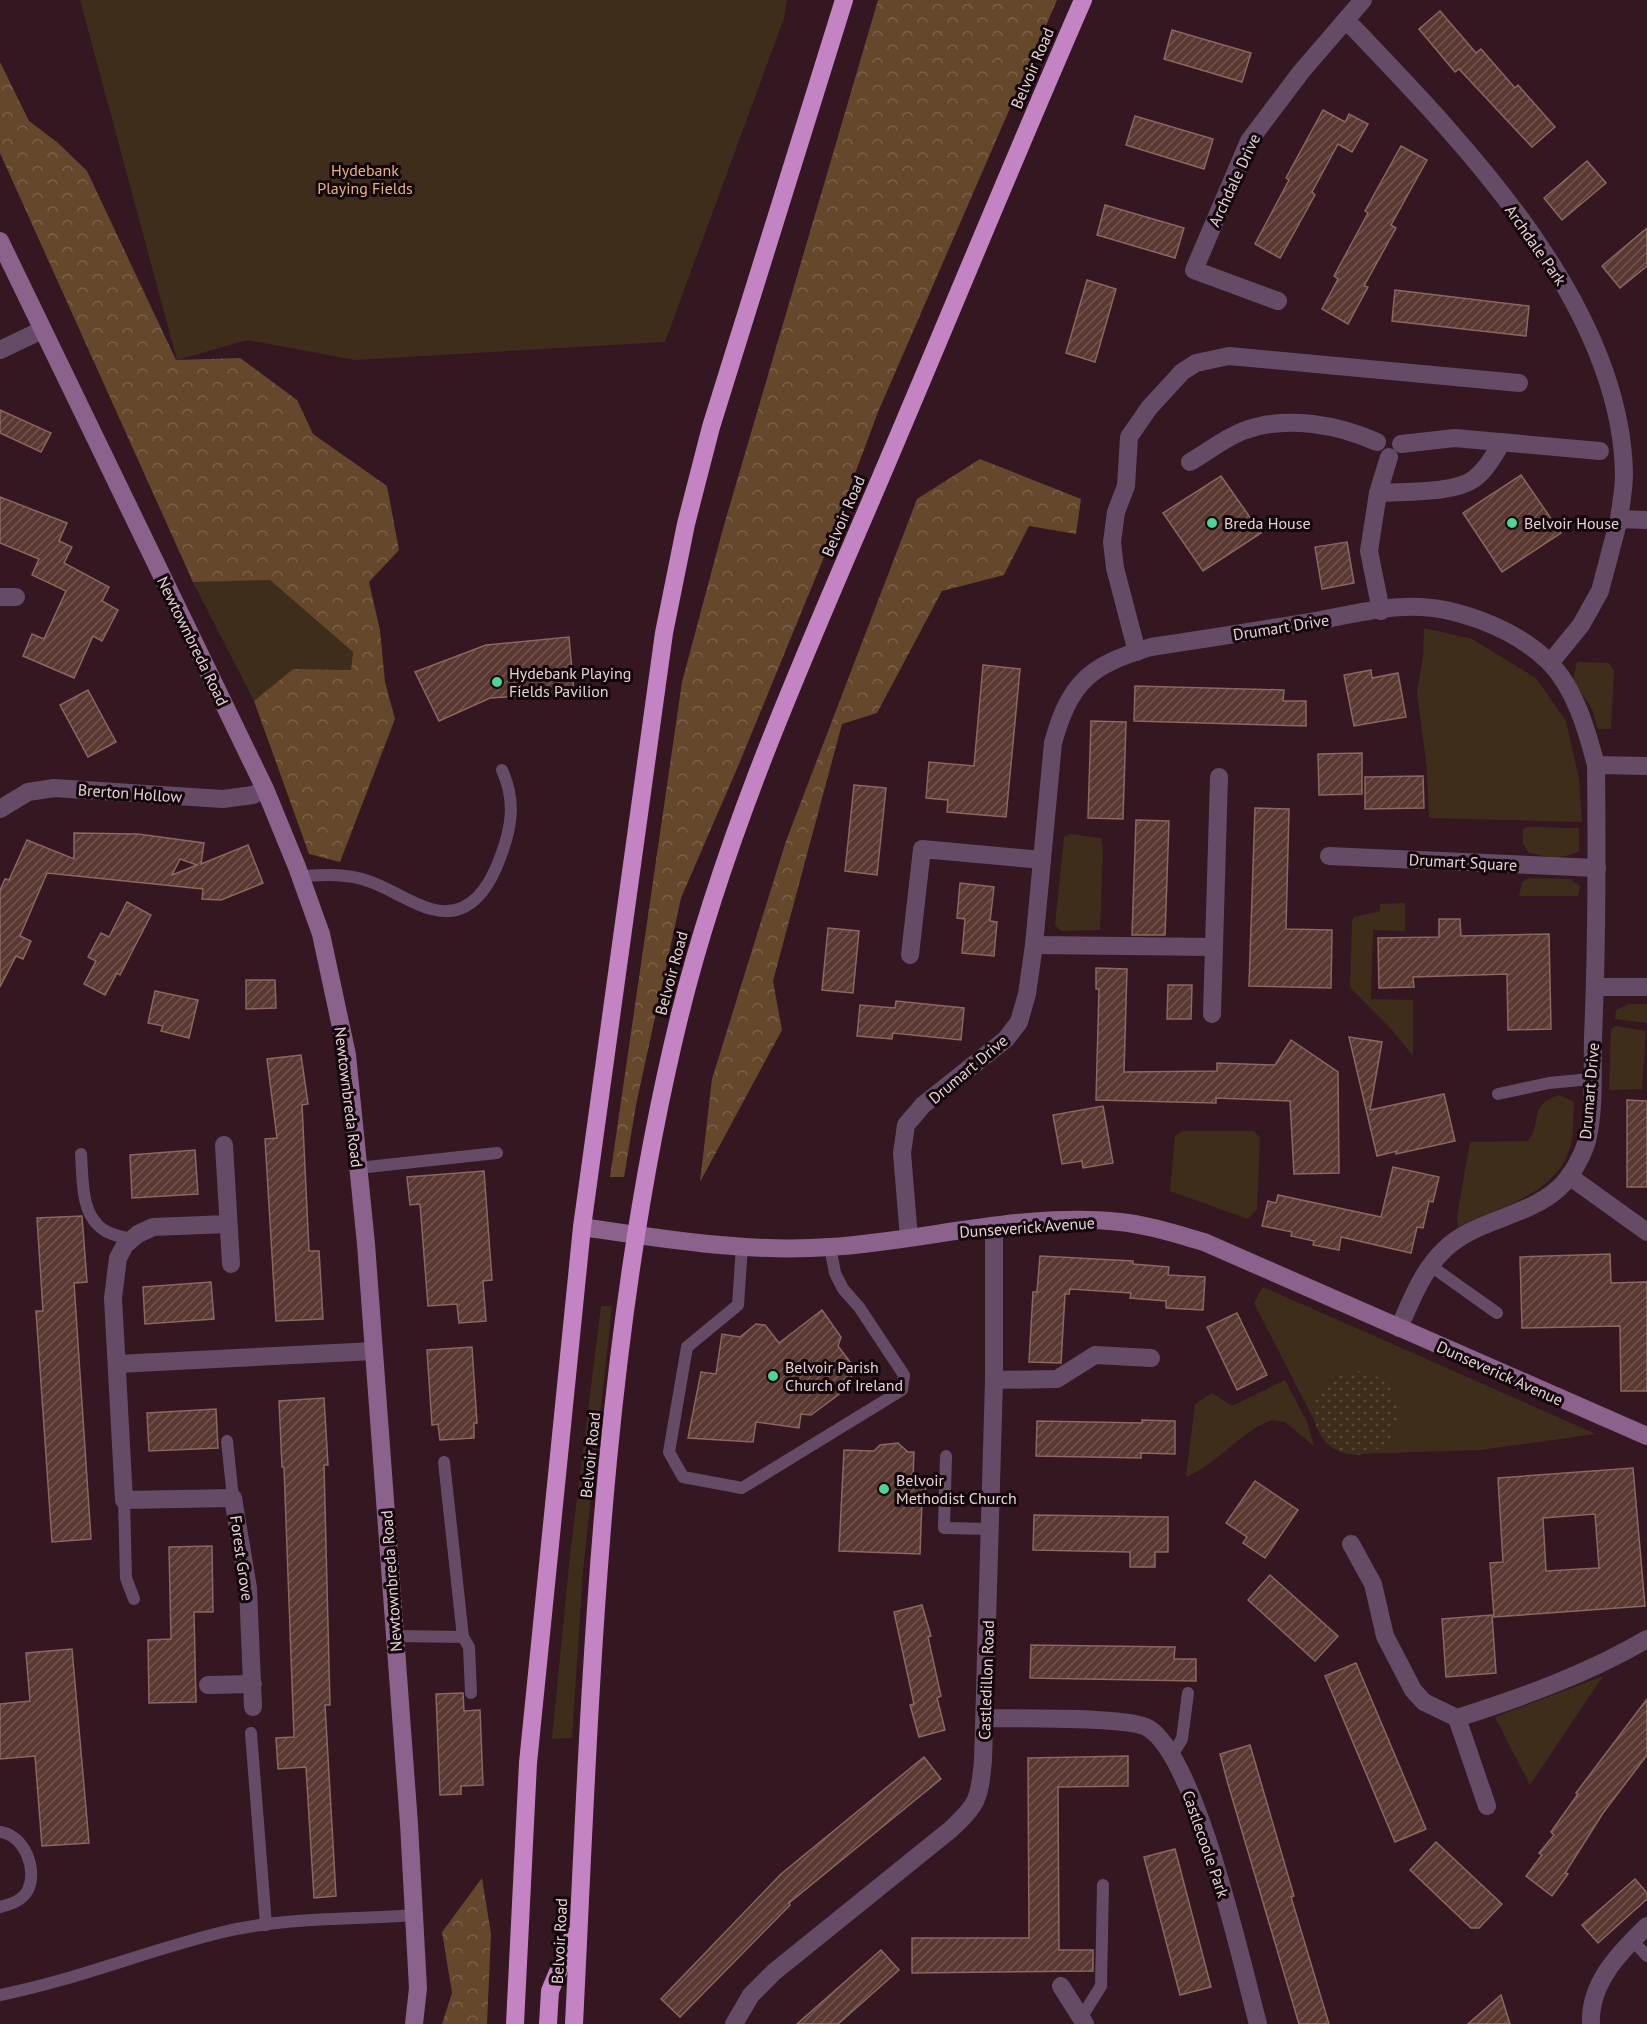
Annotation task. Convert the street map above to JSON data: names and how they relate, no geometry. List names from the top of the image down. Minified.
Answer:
{"streets":{"highway":["Belvoir Road"],"street":["Archdale Drive","Archdale Park","Drumart Drive","Newtownbreda Road","Brerton Hollow","Drumart Square","Dunseverick Avenue","Forest Grove","Castledillon Road","Castlecoole Park"]},"crossings":[["Belvoir Road","Dunseverick Avenue"],["Archdale Drive","Archdale Park"],["Archdale Park","Drumart Drive"],["Drumart Drive","Drumart Square"],["Drumart Drive","Dunseverick Avenue"],["Newtownbreda Road","Brerton Hollow"],["Dunseverick Avenue","Castledillon Road"],["Castledillon Road","Castlecoole Park"]],"parks":["Hydebank Playing Fields"],"places":["Breda House","Belvoir House","Hydebank Playing Fields Pavilion","Belvoir Parish Church of Ireland","Belvoir Methodist Church"]}
